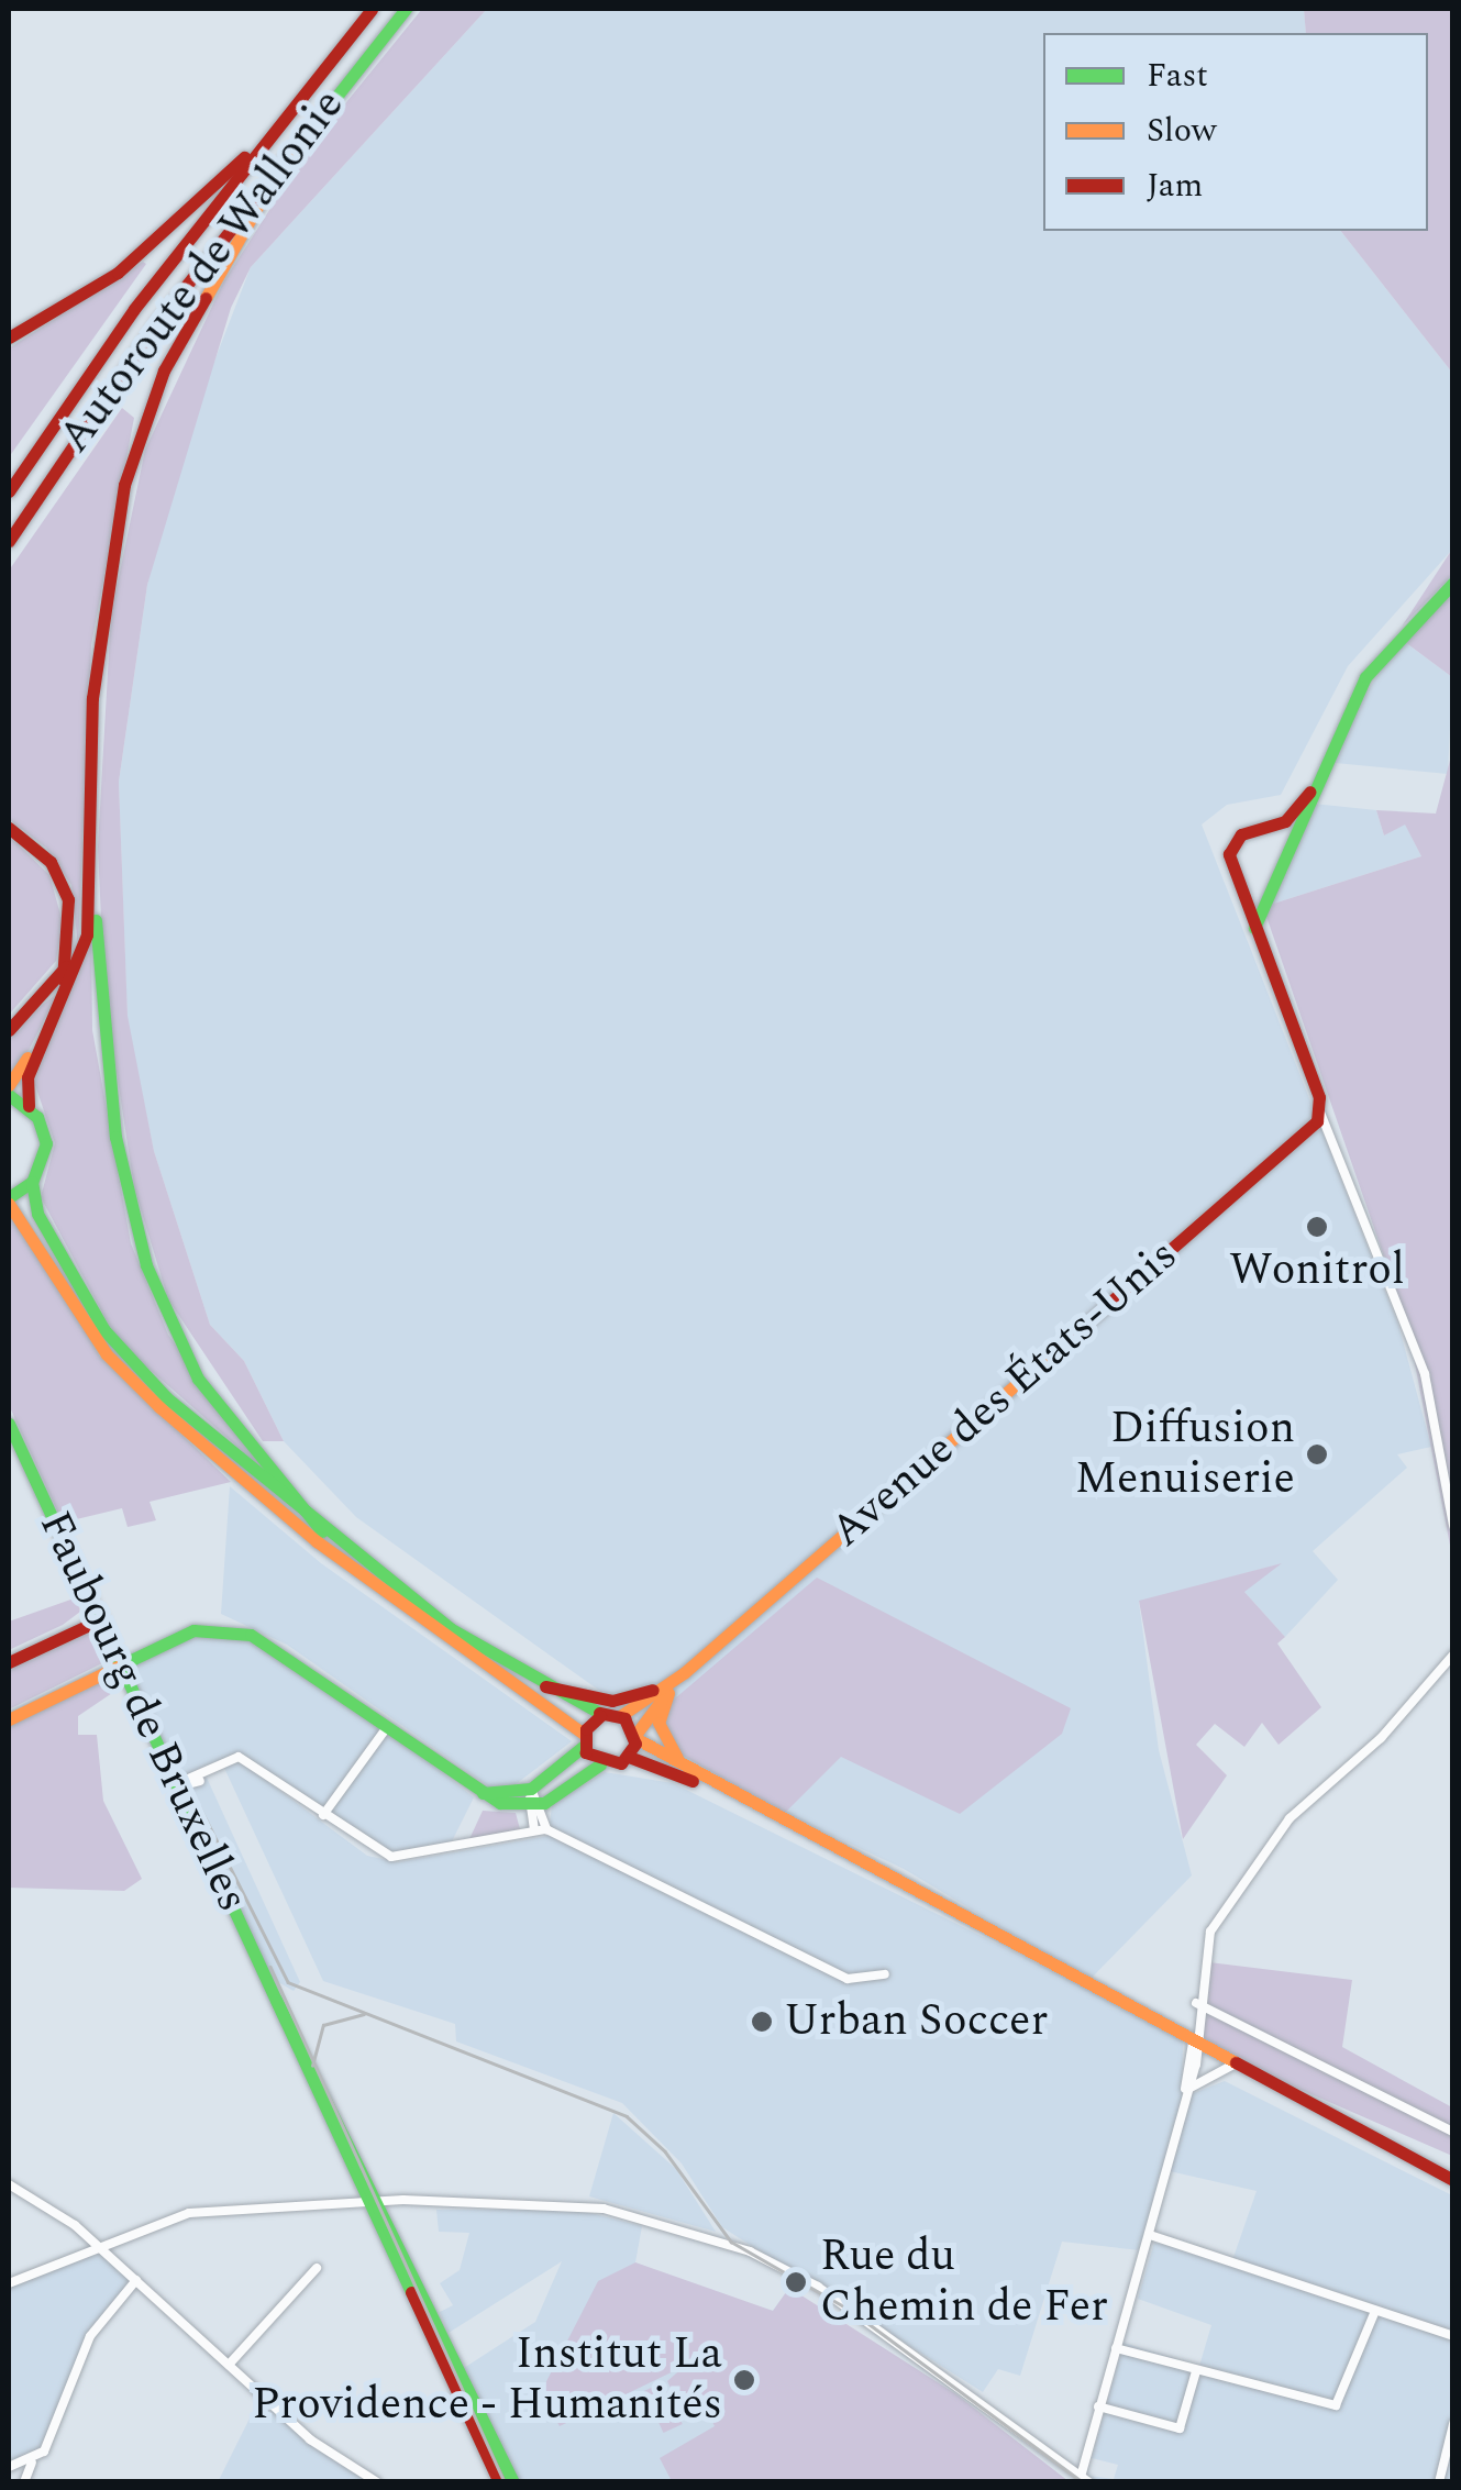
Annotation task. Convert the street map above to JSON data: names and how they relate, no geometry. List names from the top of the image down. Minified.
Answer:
{"streets":{"main road":["Autoroute de Wallonie","Avenue des États-Unis","Faubourg de Bruxelles"]},"places":["Wonitrol","Diffusion Menuiserie","Urban Soccer","Rue du Chemin de Fer","Institut La Providence - Humanités"],"legend":["Fast","Slow","Jam"]}
